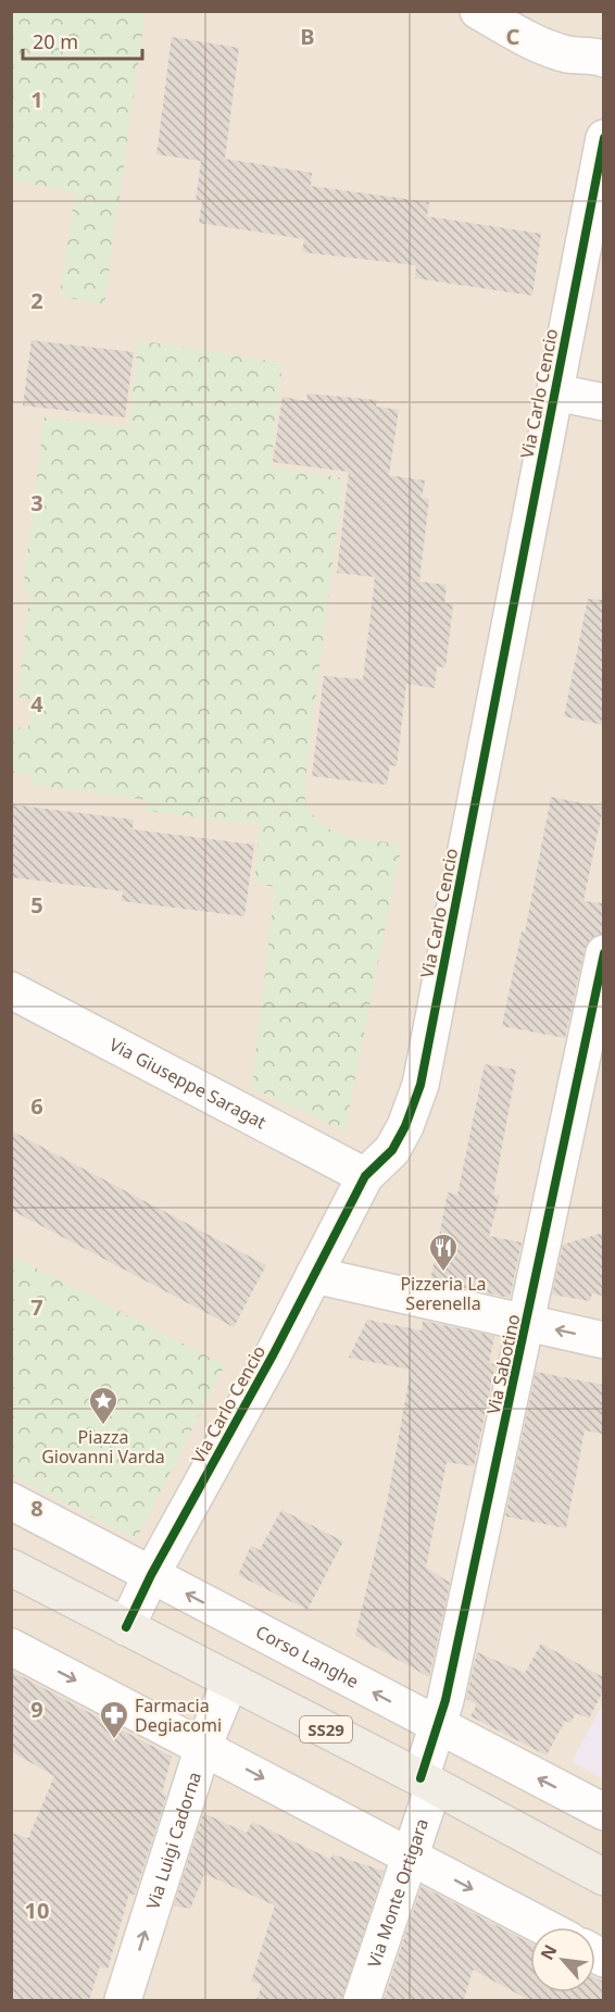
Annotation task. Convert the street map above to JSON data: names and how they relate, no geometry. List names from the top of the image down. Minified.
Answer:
{"streets":{"main road":["SS29"],"street":["Via Carlo Cencio","Via Giuseppe Saragat","Via Sabotino","Corso Langhe","Via Luigi Cadorna","Via Monte Ortigara"]},"crossings":[["Via Carlo Cencio","Via Giuseppe Saragat"],["Via Carlo Cencio","Corso Langhe"],["Via Carlo Cencio","SS29"],["Via Sabotino","Corso Langhe"],["Via Sabotino","SS29"],["Via Sabotino","Via Monte Ortigara"],["SS29","Via Luigi Cadorna"],["SS29","Via Monte Ortigara"]],"one_way":["Via Luigi Cadorna"],"places":{"restaurant":["Pizzeria La Serenella"],"place":["Piazza Giovanni Varda"],"pharmacy":["Farmacia Degiacomi"]},"scale_bar":"20 m","north":"top left","grid":{"columns":["B","C"],"rows":["1","2","3","4","5","6","7","8","9","10"]}}
